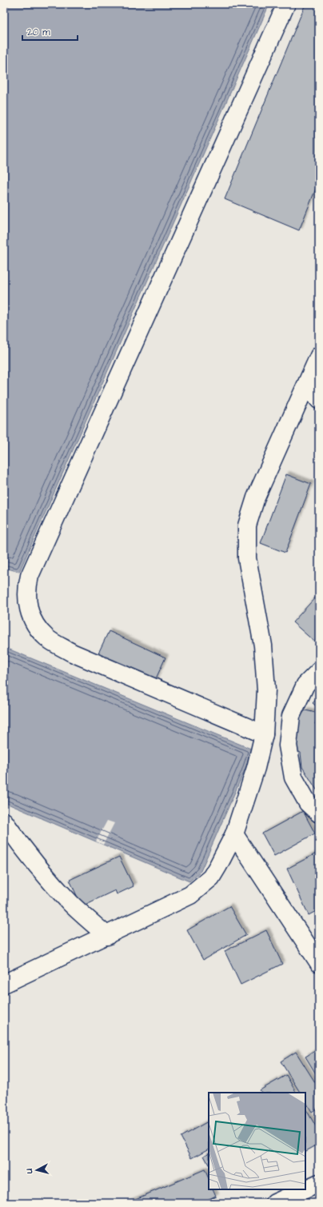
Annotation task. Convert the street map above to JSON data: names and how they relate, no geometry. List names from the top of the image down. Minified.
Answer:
{"scale_bar":"20 m","north":"left"}
